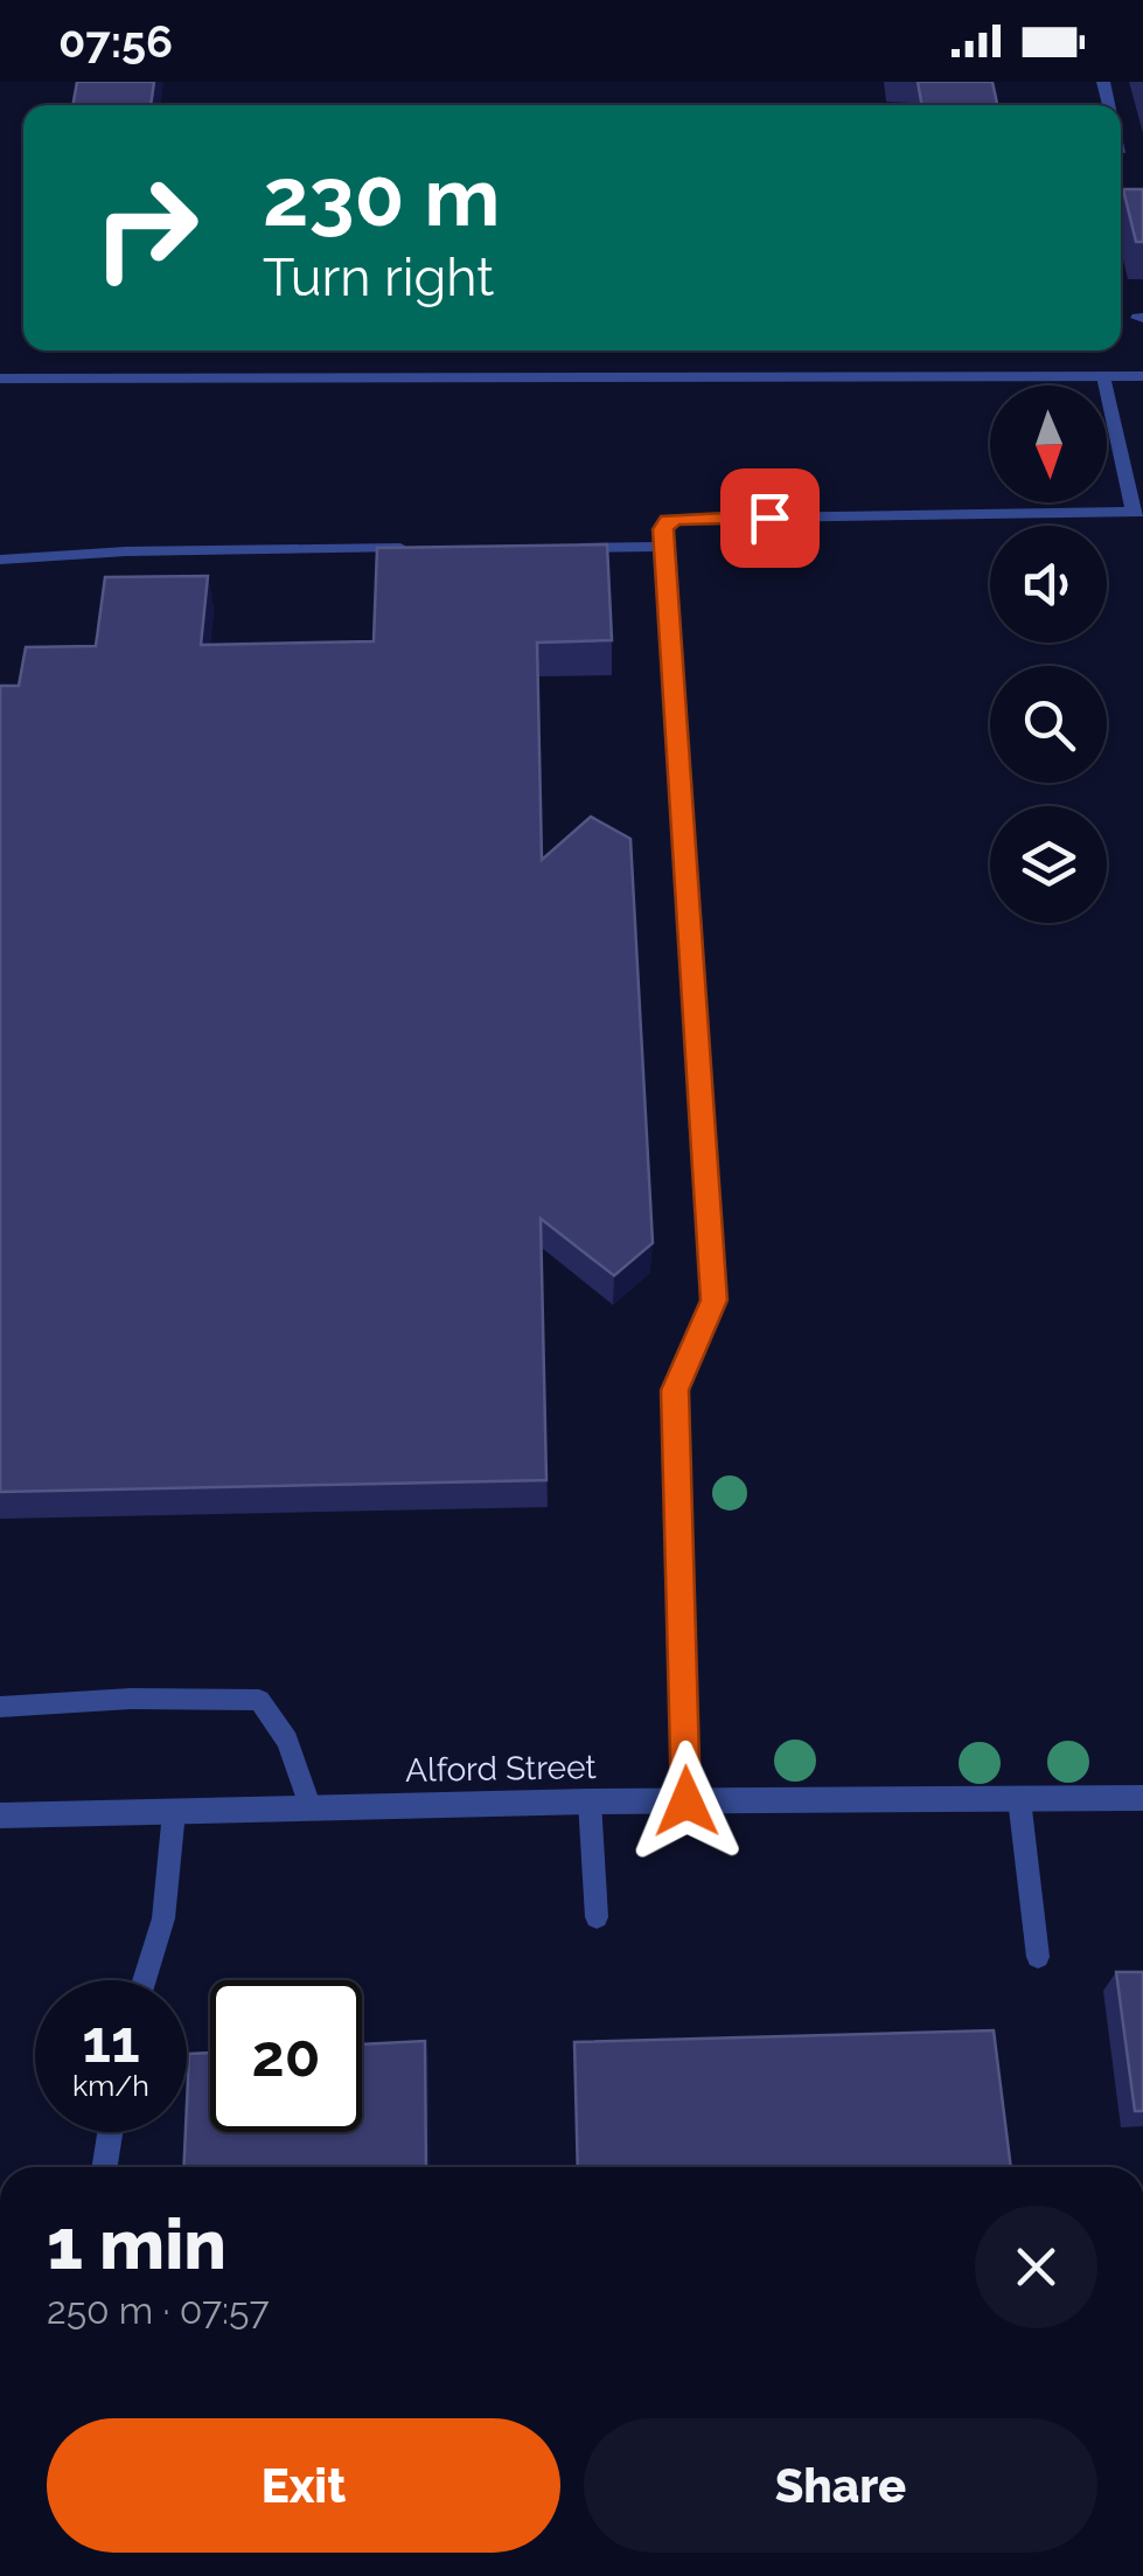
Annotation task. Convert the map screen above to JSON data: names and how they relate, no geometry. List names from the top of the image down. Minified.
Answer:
{"streets":{"street":["Alford Street"]},"north":"bottom","page":{"status":"07:56","turn":["230 m","Turn right"],"speed":"11 km/h","limit":"20","heading":["1 min","250 m · 07:57"],"buttons":["Exit","Share"]}}
